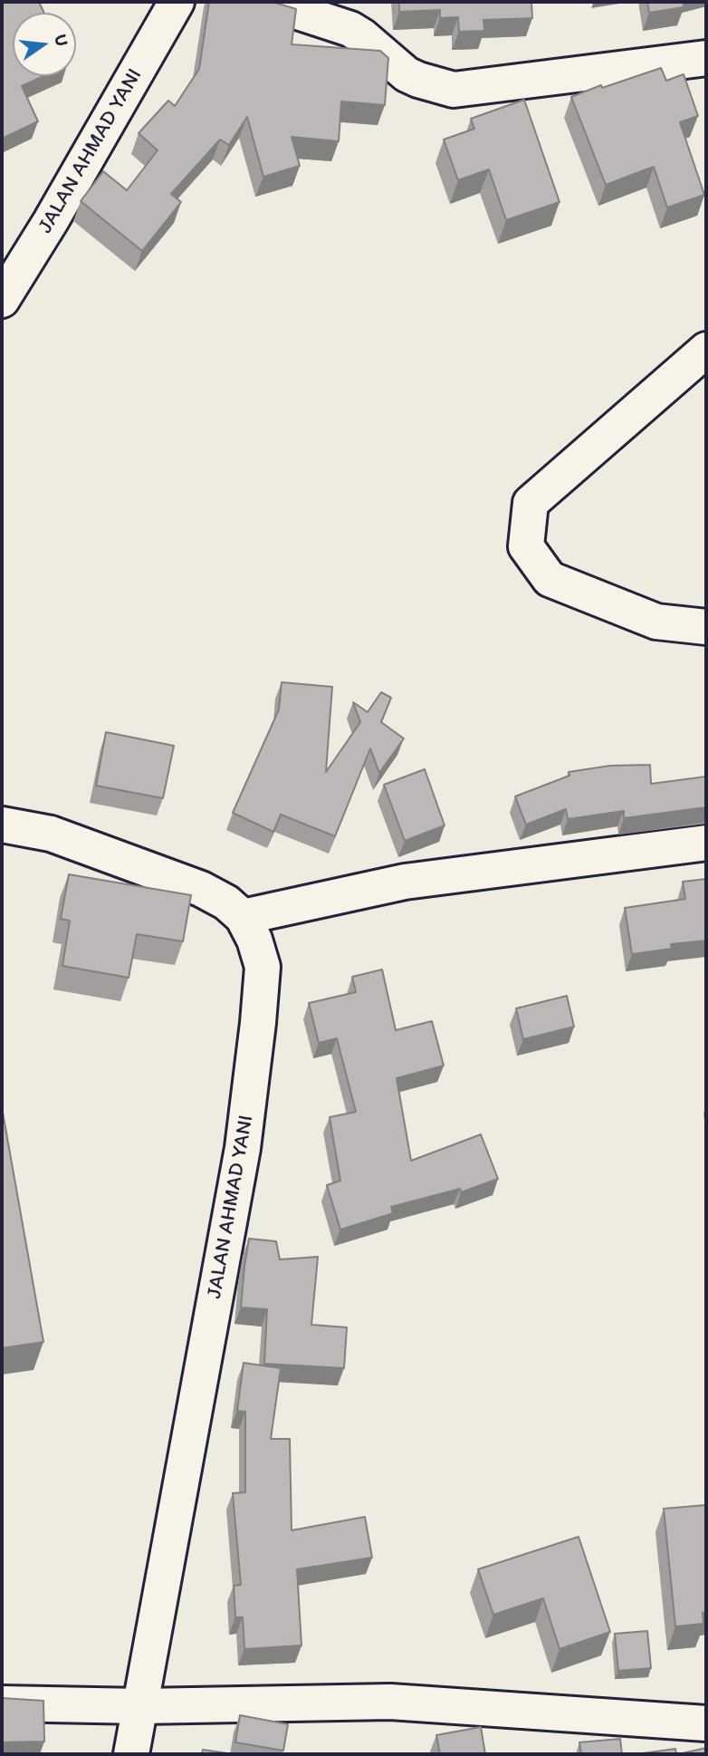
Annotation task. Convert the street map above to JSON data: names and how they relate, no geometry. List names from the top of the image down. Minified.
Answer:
{"streets":{"main road":["JALAN AHMAD YANI"]},"north":"right"}
